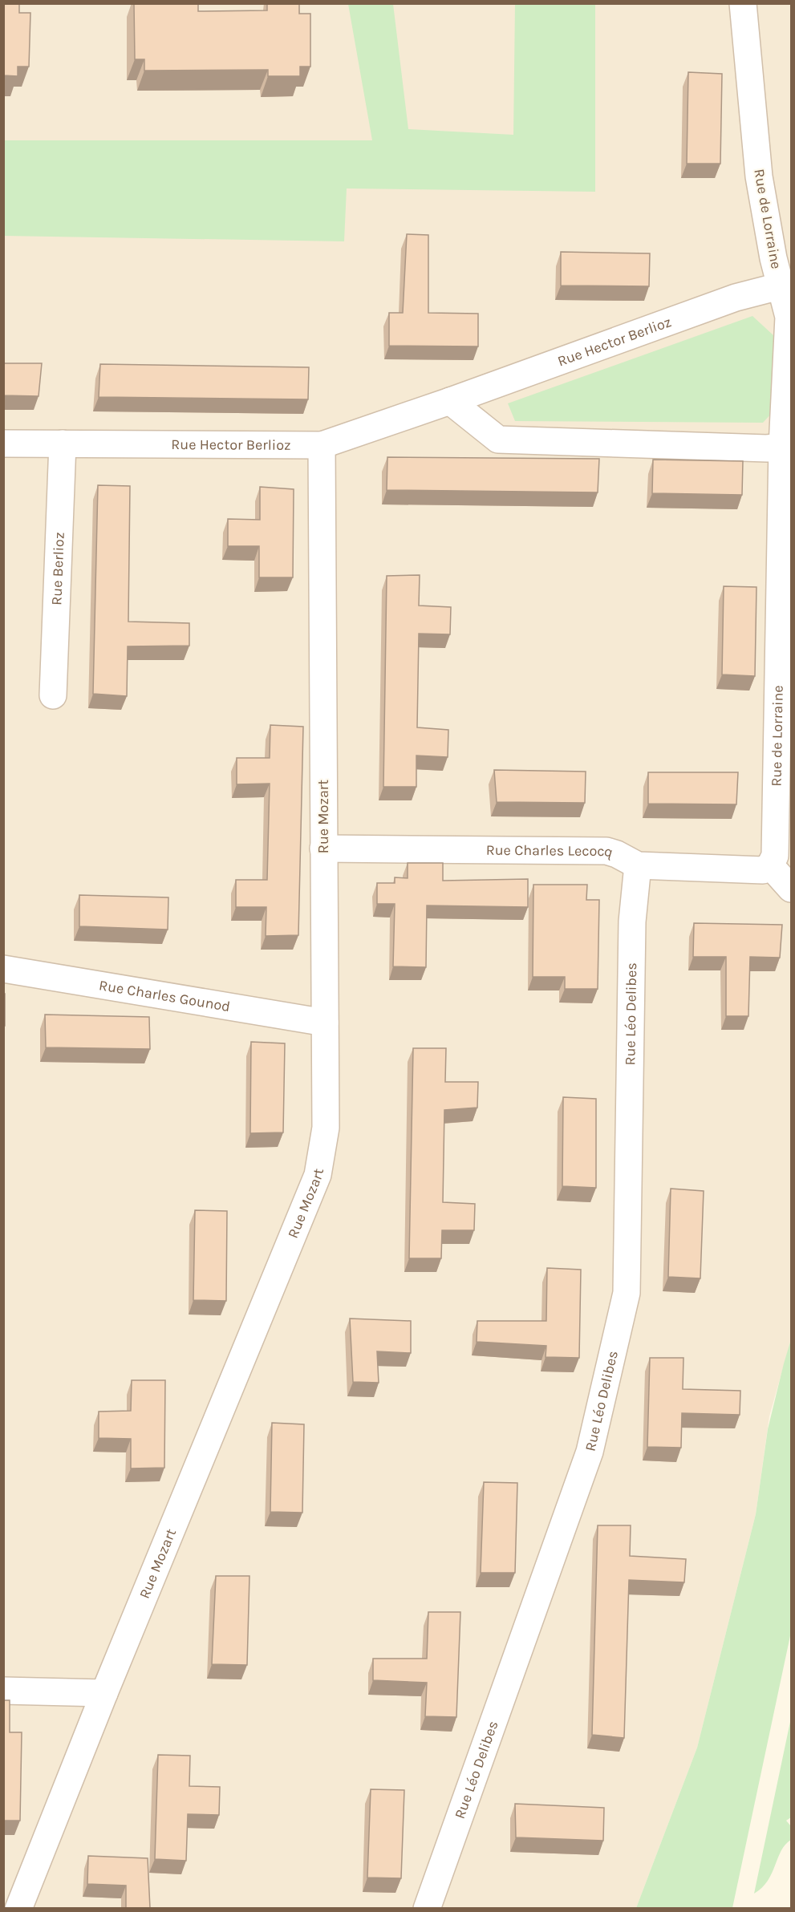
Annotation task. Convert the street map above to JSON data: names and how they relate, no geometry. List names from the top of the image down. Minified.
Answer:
{"streets":{"street":["Rue de Lorraine","Rue Hector Berlioz","Rue Berlioz","Rue Mozart","Rue Charles Lecocq","Rue Charles Gounod","Rue Léo Delibes"]},"crossings":[["Rue de Lorraine","Rue Hector Berlioz"],["Rue de Lorraine","Rue Charles Lecocq"],["Rue Hector Berlioz","Rue Berlioz"],["Rue Hector Berlioz","Rue Mozart"],["Rue Mozart","Rue Charles Lecocq"],["Rue Mozart","Rue Charles Gounod"],["Rue Charles Lecocq","Rue Léo Delibes"]]}
